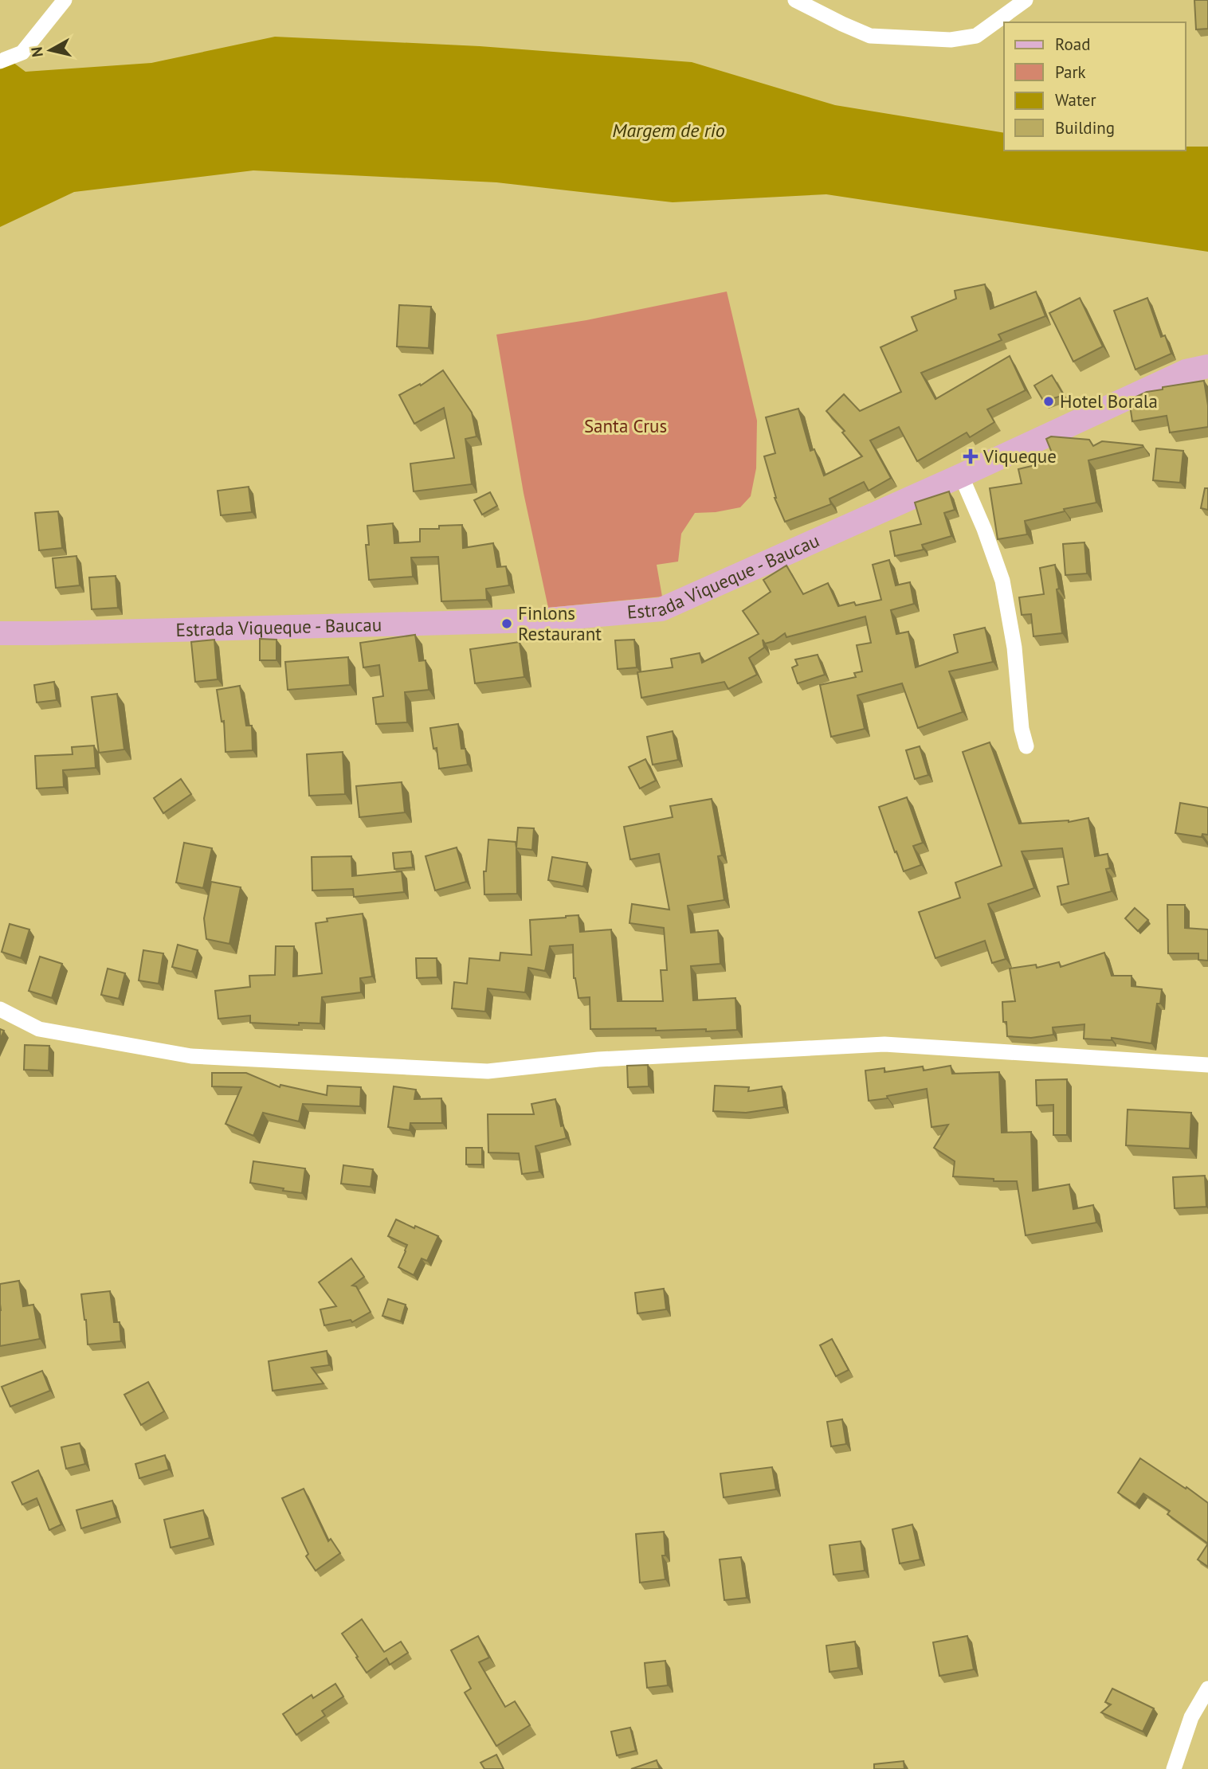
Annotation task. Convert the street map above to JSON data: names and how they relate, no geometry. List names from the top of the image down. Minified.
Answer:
{"streets":{"main road":["Estrada Viqueque - Baucau"]},"water":["Margem de rio"],"parks":["Santa Crus"],"places":{"other":["Hotel Borala","Finlons Restaurant"],"health":["Viqueque"]},"legend":["Road","Park","Water","Building"],"north":"left"}
